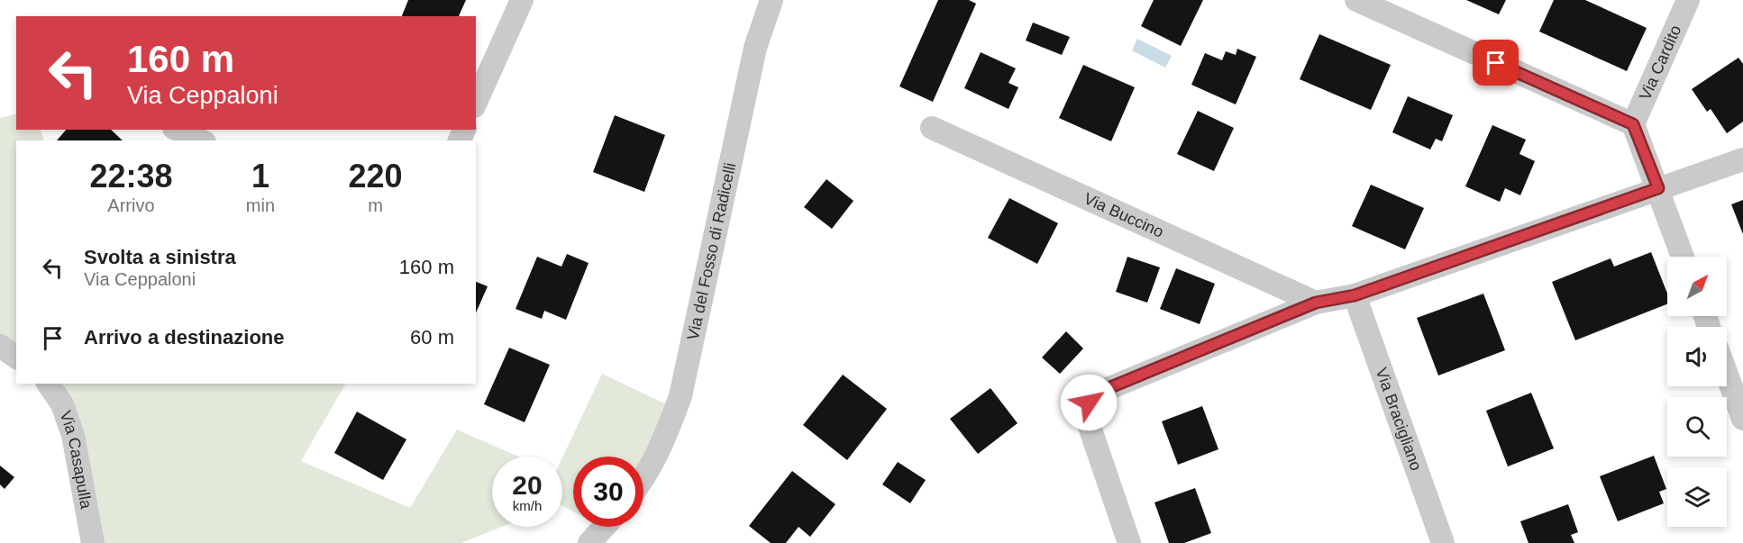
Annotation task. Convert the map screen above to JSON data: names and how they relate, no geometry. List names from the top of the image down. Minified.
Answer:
{"streets":{"street":["Via Cardito","Via Buccino","Via del Fosso di Radicelli","Via Bracigliano","Via Casapulla"]},"north":"top right","page":{"turn":["160 m","Via Ceppaloni"],"eta":["22:38","Arrivo","1","min","220","m"],"list":[{"name":"Svolta a sinistra","note":"Via Ceppaloni","value":"160 m"},{"name":"Arrivo a destinazione","value":"60 m"}],"speed":"20 km/h","limit":"30"}}
